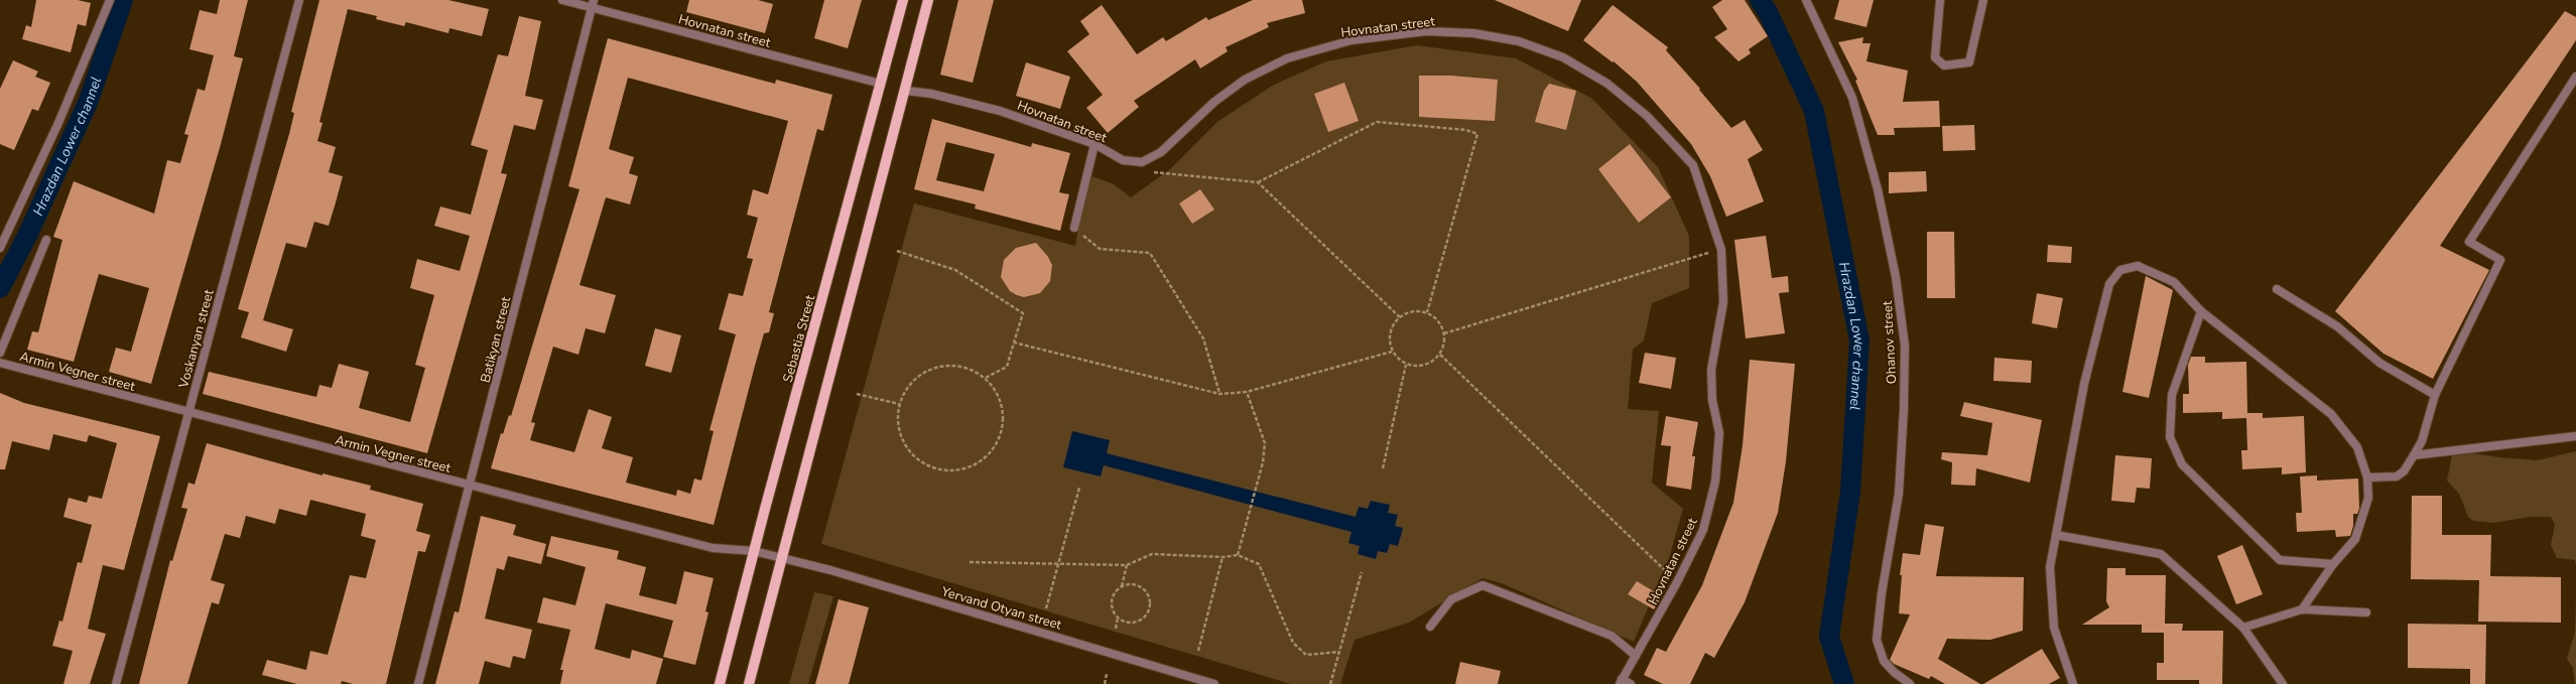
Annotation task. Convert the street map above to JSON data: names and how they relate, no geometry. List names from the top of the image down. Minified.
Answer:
{"streets":{"main road":["Sebastia Street"],"street":["Hovnatan street","Voskanyan street","Batikyan street","Ohanov street","Armin Vegner street","Yervand Otyan street"]},"crossings":[["Hovnatan street","Sebastia Street"],["Hovnatan street","Batikyan street"],["Voskanyan street","Armin Vegner street"],["Sebastia Street","Armin Vegner street"],["Batikyan street","Armin Vegner street"],["Armin Vegner street","Yervand Otyan street"]],"water":["Hrazdan Lower channel"]}
